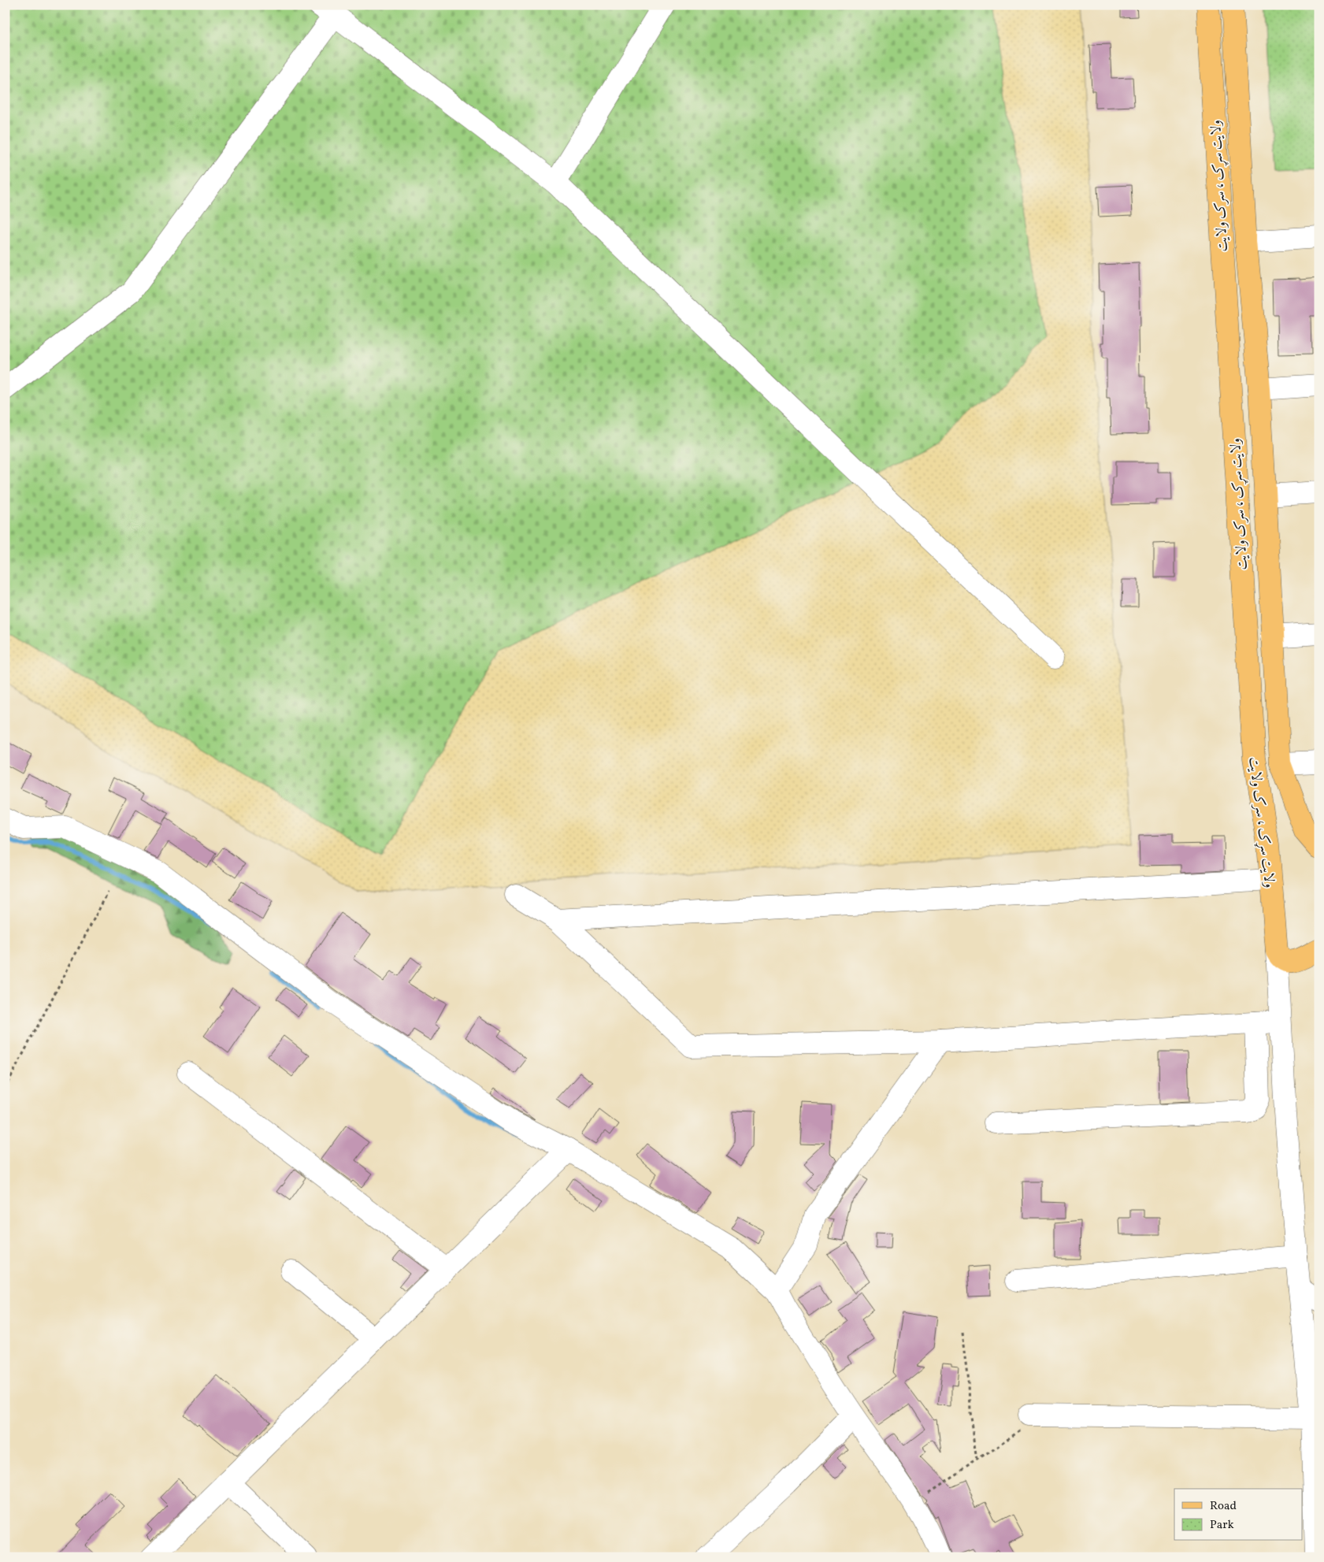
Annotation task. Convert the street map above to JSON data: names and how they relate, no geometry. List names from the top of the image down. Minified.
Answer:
{"streets":{"main road":["ولایت سړک ، سرک ولایت"]},"legend":["Road","Park"]}
